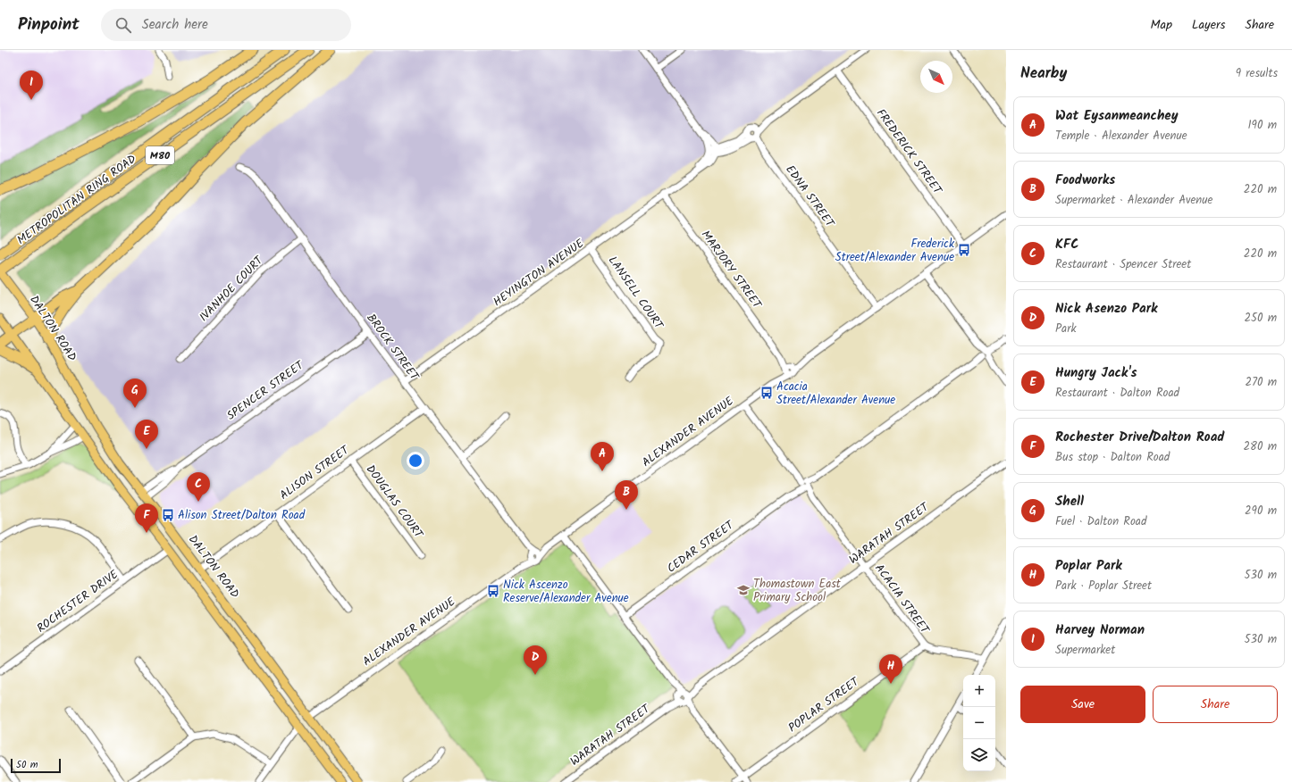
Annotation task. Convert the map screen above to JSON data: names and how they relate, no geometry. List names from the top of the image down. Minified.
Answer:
{"streets":{"highway":["M80","METROPOLITAN RING ROAD"],"main road":["DALTON ROAD","SPENCER STREET"],"street":["FREDERICK STREET","EDNA STREET","MARJORY STREET","HEYINGTON AVENUE","IVANHOE COURT","LANSELL COURT","BROCK STREET","ALEXANDER AVENUE","ALISON STREET","DOUGLAS COURT","WARATAH STREET","CEDAR STREET","ACACIA STREET","ROCHESTER DRIVE","POPLAR STREET"]},"crossings":[["FREDERICK STREET","ALEXANDER AVENUE"],["EDNA STREET","ALEXANDER AVENUE"],["METROPOLITAN RING ROAD","DALTON ROAD"],["MARJORY STREET","HEYINGTON AVENUE"],["MARJORY STREET","ALEXANDER AVENUE"],["HEYINGTON AVENUE","LANSELL COURT"],["HEYINGTON AVENUE","BROCK STREET"],["IVANHOE COURT","BROCK STREET"],["DALTON ROAD","SPENCER STREET"],["DALTON ROAD","ALEXANDER AVENUE"],["DALTON ROAD","ALISON STREET"],["BROCK STREET","SPENCER STREET"],["BROCK STREET","ALEXANDER AVENUE"],["BROCK STREET","ALISON STREET"],["ALEXANDER AVENUE","ACACIA STREET"],["ALISON STREET","DOUGLAS COURT"],["WARATAH STREET","ACACIA STREET"],["CEDAR STREET","ACACIA STREET"],["ACACIA STREET","POPLAR STREET"]],"places":{"bus stop":["Frederick Street/Alexander Avenue","Acacia Street/Alexander Avenue","Alison Street/Dalton Road","Nick Ascenzo Reserve/Alexander Avenue"],"school or university":["Thomastown East Primary School"]},"scale_bar":"50 m","north":"bottom right","page":{"header":"Pinpoint","search":"Search here","nav":["Map","Layers","Share"],"heading":["Nearby","9 results"],"pins":["I","G","E","A","C","B","F","D","H"],"list":[{"mark":"A","name":"Wat Eysanmeanchey","note":"Temple · Alexander Avenue","value":"190 m"},{"mark":"B","name":"Foodworks","note":"Supermarket · Alexander Avenue","value":"220 m"},{"mark":"C","name":"KFC","note":"Restaurant · Spencer Street","value":"220 m"},{"mark":"D","name":"Nick Asenzo Park","note":"Park","value":"250 m"},{"mark":"E","name":"Hungry Jack's","note":"Restaurant · Dalton Road","value":"270 m"},{"mark":"F","name":"Rochester Drive/Dalton Road","note":"Bus stop · Dalton Road","value":"280 m"},{"mark":"G","name":"Shell","note":"Fuel · Dalton Road","value":"290 m"},{"mark":"H","name":"Poplar Park","note":"Park · Poplar Street","value":"530 m"},{"mark":"I","name":"Harvey Norman","note":"Supermarket","value":"530 m"}],"map_buttons":["+","−"],"buttons":["Save","Share"],"scale":"50 m"}}
